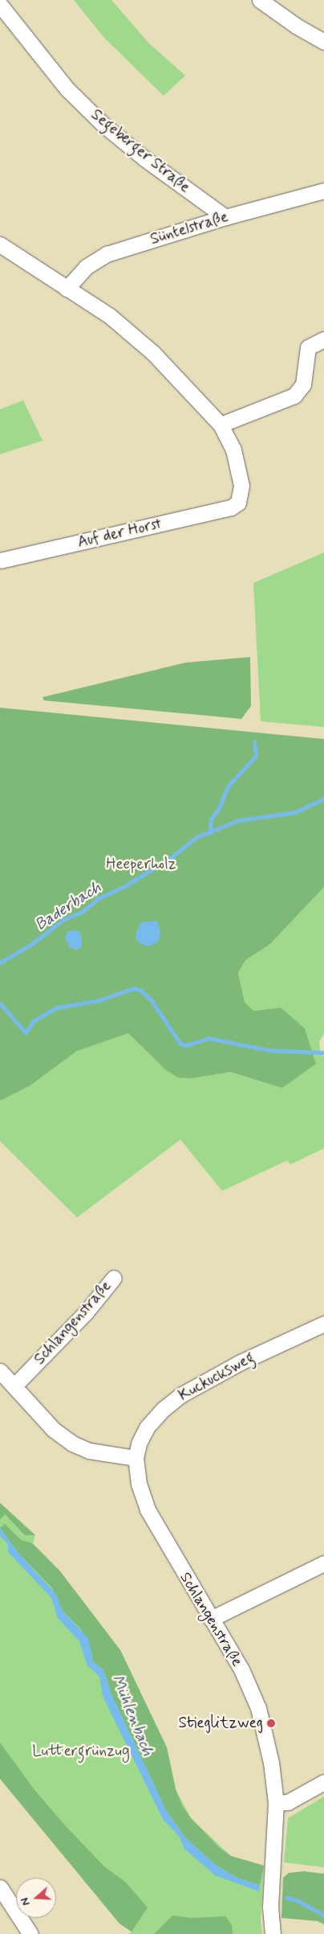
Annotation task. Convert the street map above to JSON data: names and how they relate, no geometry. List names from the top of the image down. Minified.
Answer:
{"streets":{"street":["Segeberger Straße","Süntelstraße","Auf der Horst","Schlangenstraße","Kuckucksweg"]},"crossings":[["Segeberger Straße","Süntelstraße"],["Schlangenstraße","Kuckucksweg"]],"water":["Baderbach","Mühlenbach"],"parks":["Heeperholz","Luttergrünzug"],"places":["Stieglitzweg"],"north":"left"}
